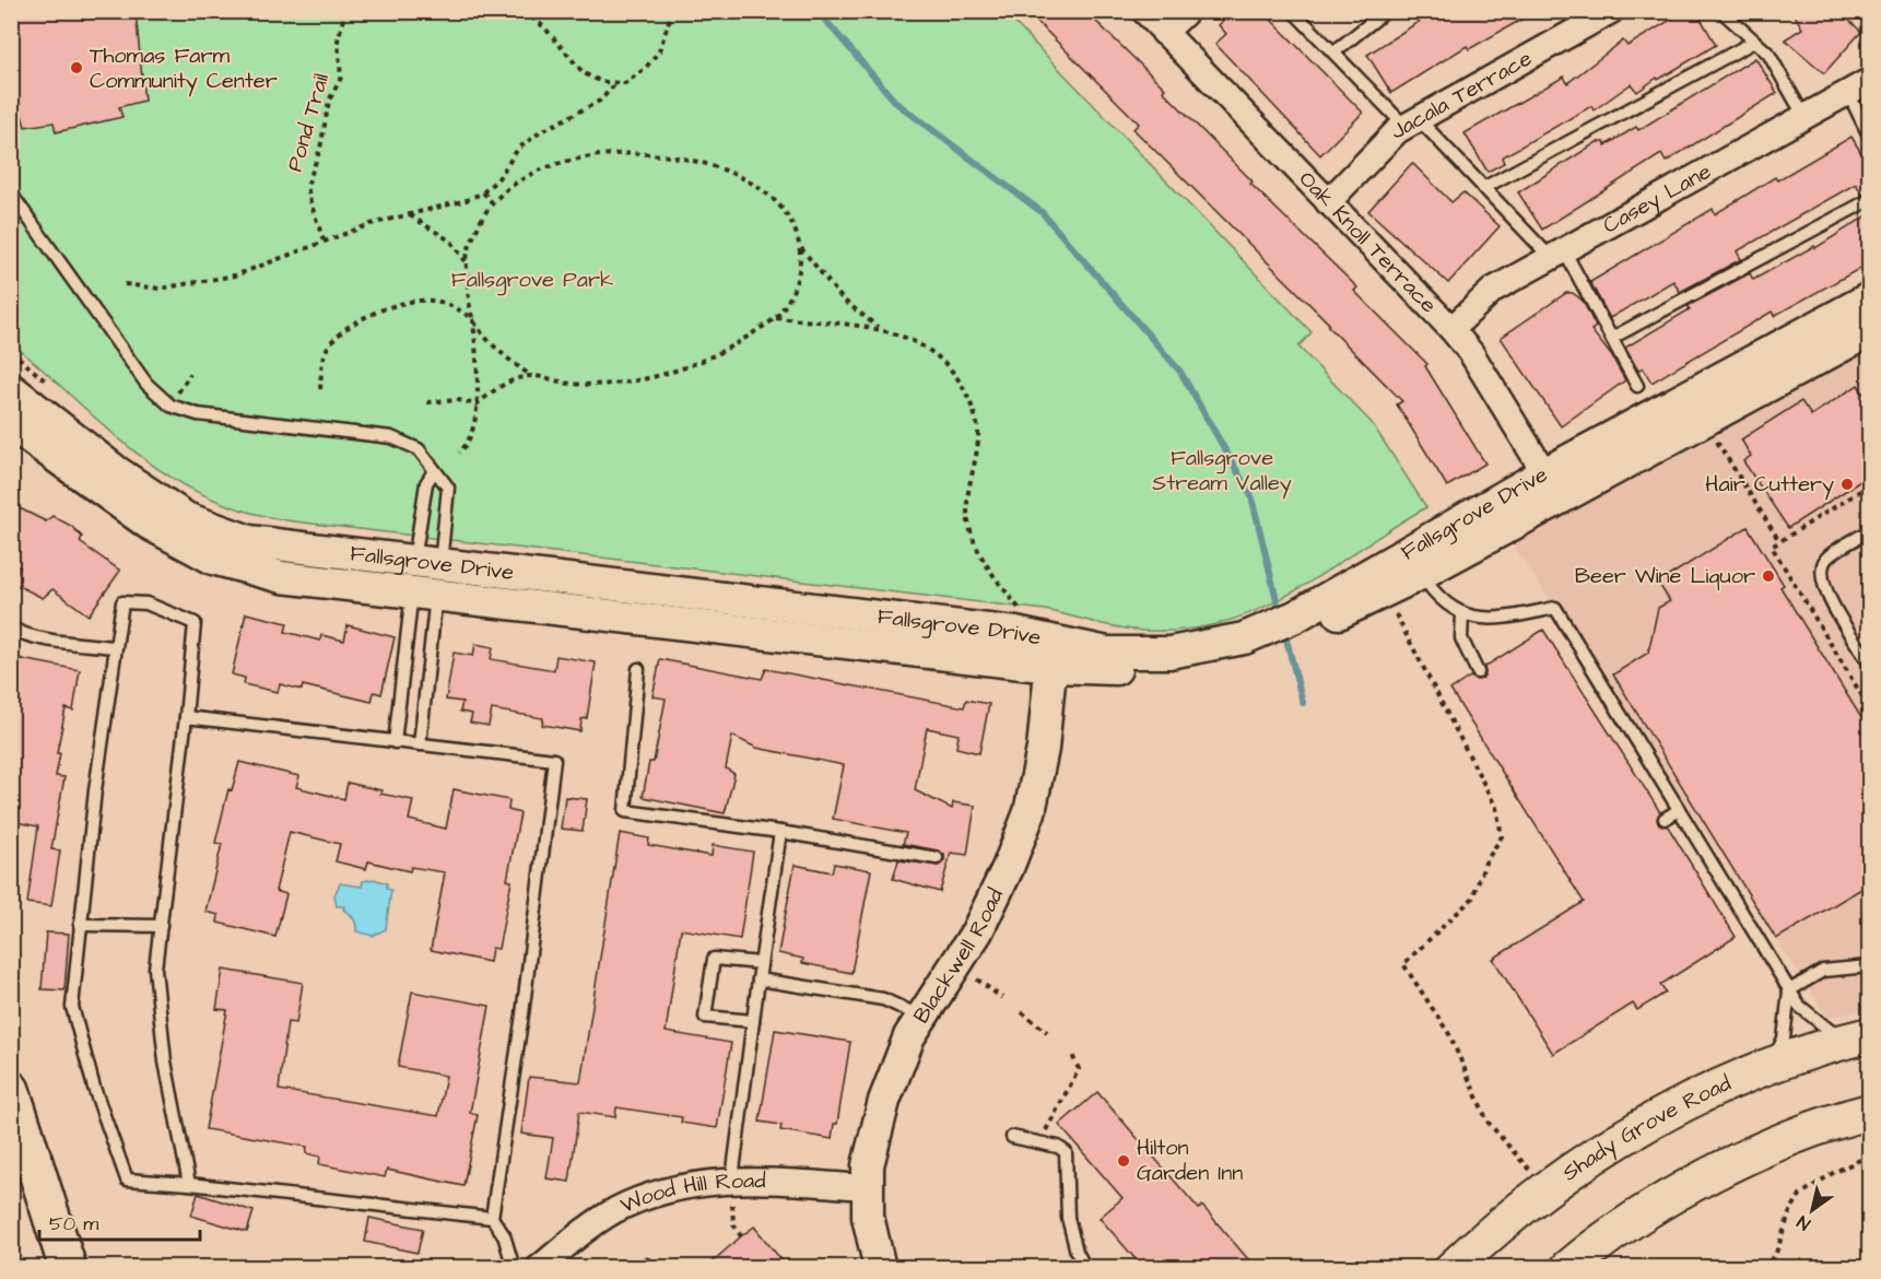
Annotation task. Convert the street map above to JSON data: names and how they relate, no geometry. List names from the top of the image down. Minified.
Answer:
{"streets":{"main road":["Shady Grove Road"],"street":["Jacala Terrace","Casey Lane","Oak Knoll Terrace","Fallsgrove Drive","Blackwell Road","Wood Hill Road"],"path":["Pond Trail"]},"crossings":[["Jacala Terrace","Oak Knoll Terrace"],["Casey Lane","Oak Knoll Terrace"],["Oak Knoll Terrace","Fallsgrove Drive"],["Fallsgrove Drive","Blackwell Road"],["Blackwell Road","Wood Hill Road"]],"parks":["Fallsgrove Park","Fallsgrove Stream Valley"],"places":["Thomas Farm Community Center","Hair Cuttery","Beer Wine Liquor","Hilton Garden Inn"],"scale_bar":"50 m","north":"bottom left"}
